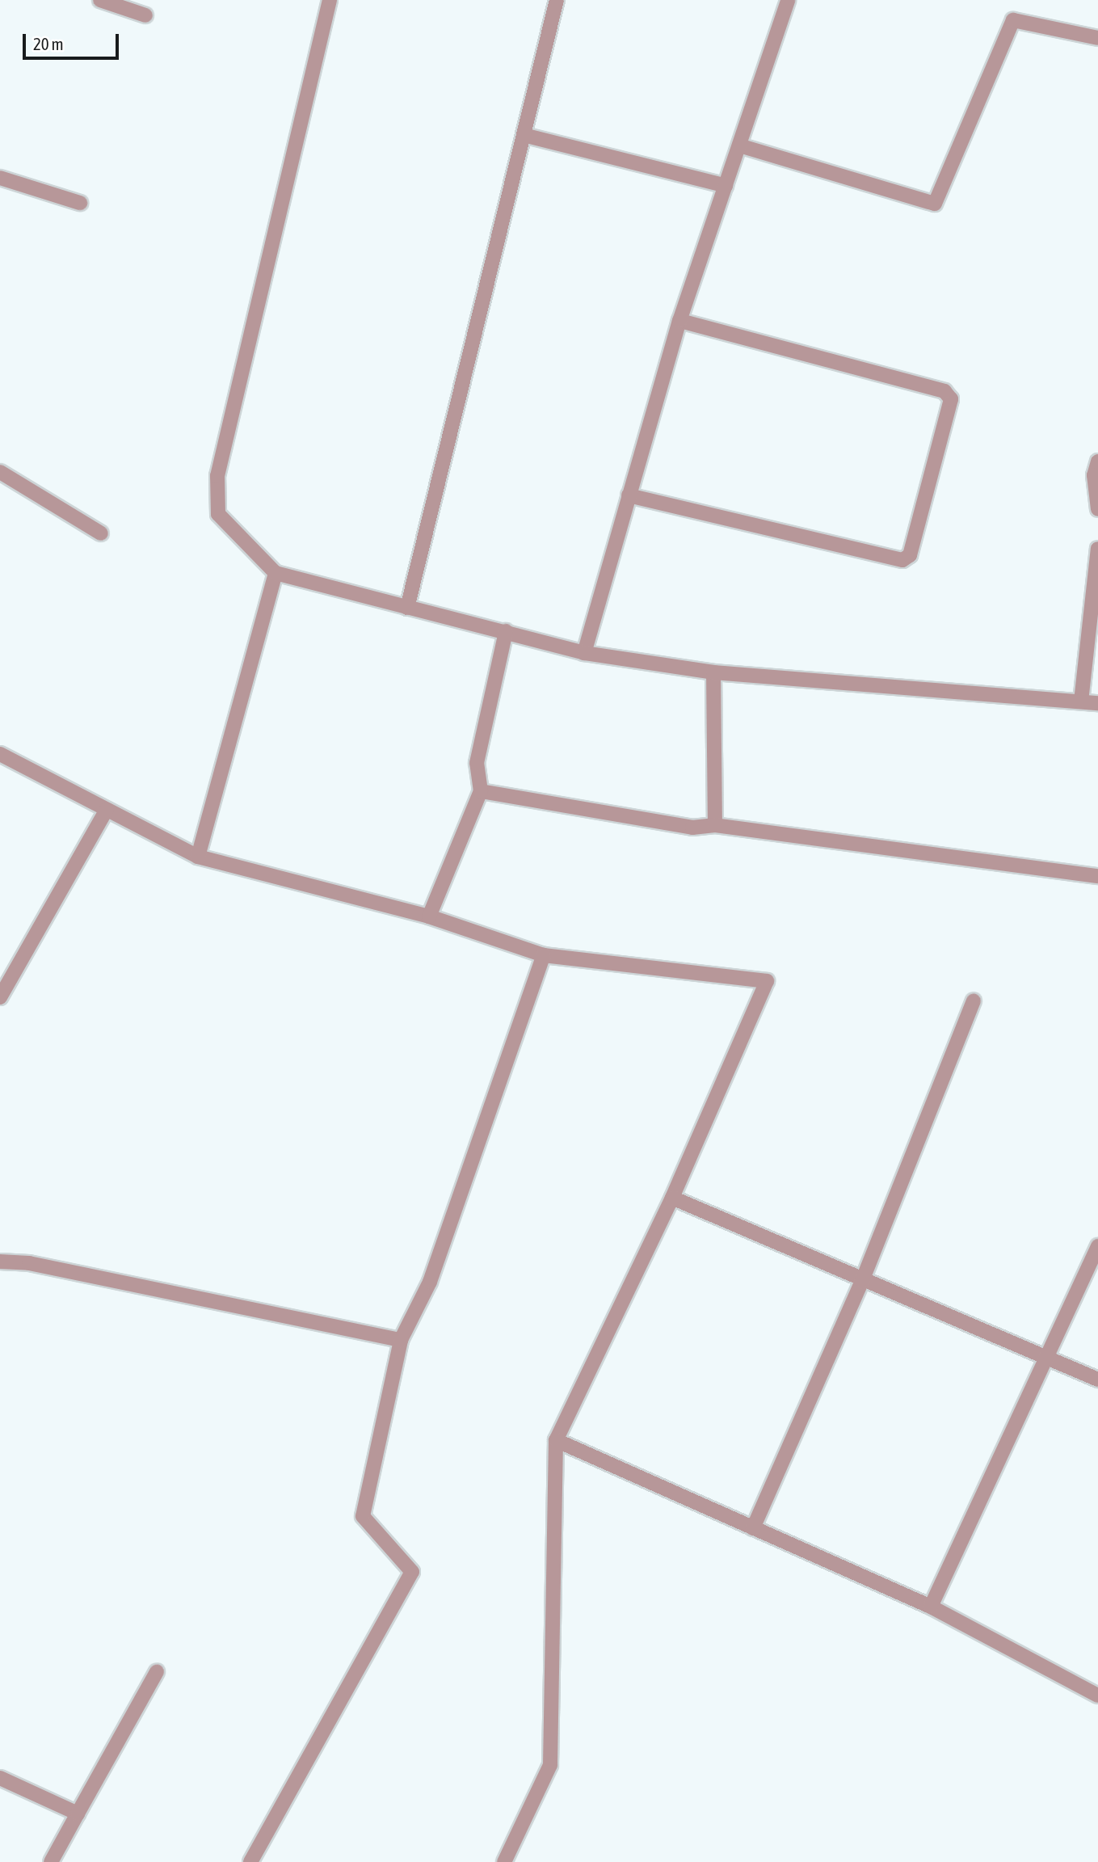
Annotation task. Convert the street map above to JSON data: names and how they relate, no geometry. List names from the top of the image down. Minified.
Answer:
{"scale_bar":"20 m"}
